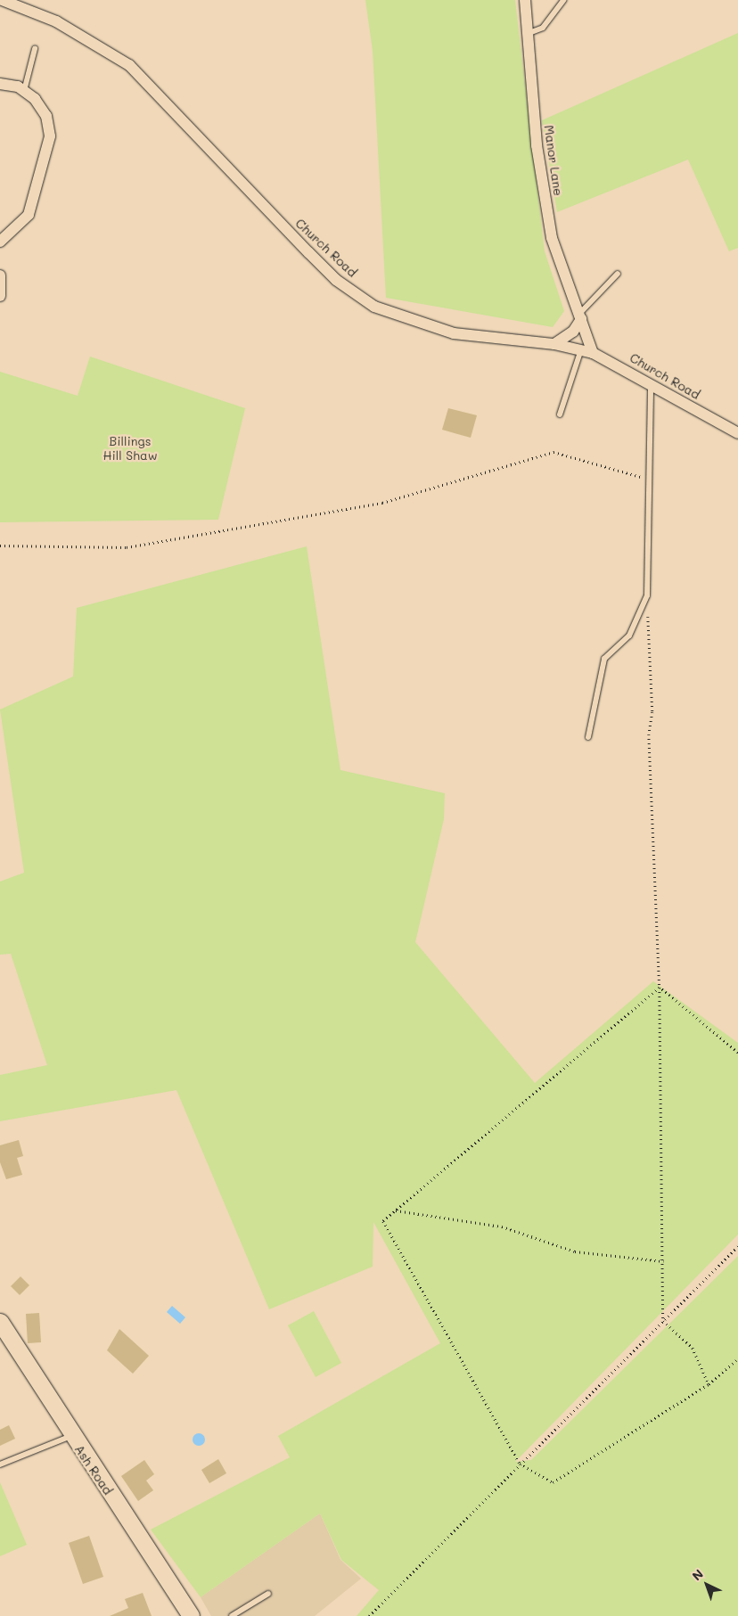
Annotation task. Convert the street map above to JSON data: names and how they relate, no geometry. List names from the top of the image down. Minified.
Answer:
{"streets":{"street":["Manor Lane","Church Road","Ash Road"]},"crossings":[["Manor Lane","Church Road"]],"parks":["Billings Hill Shaw"],"north":"top left"}
